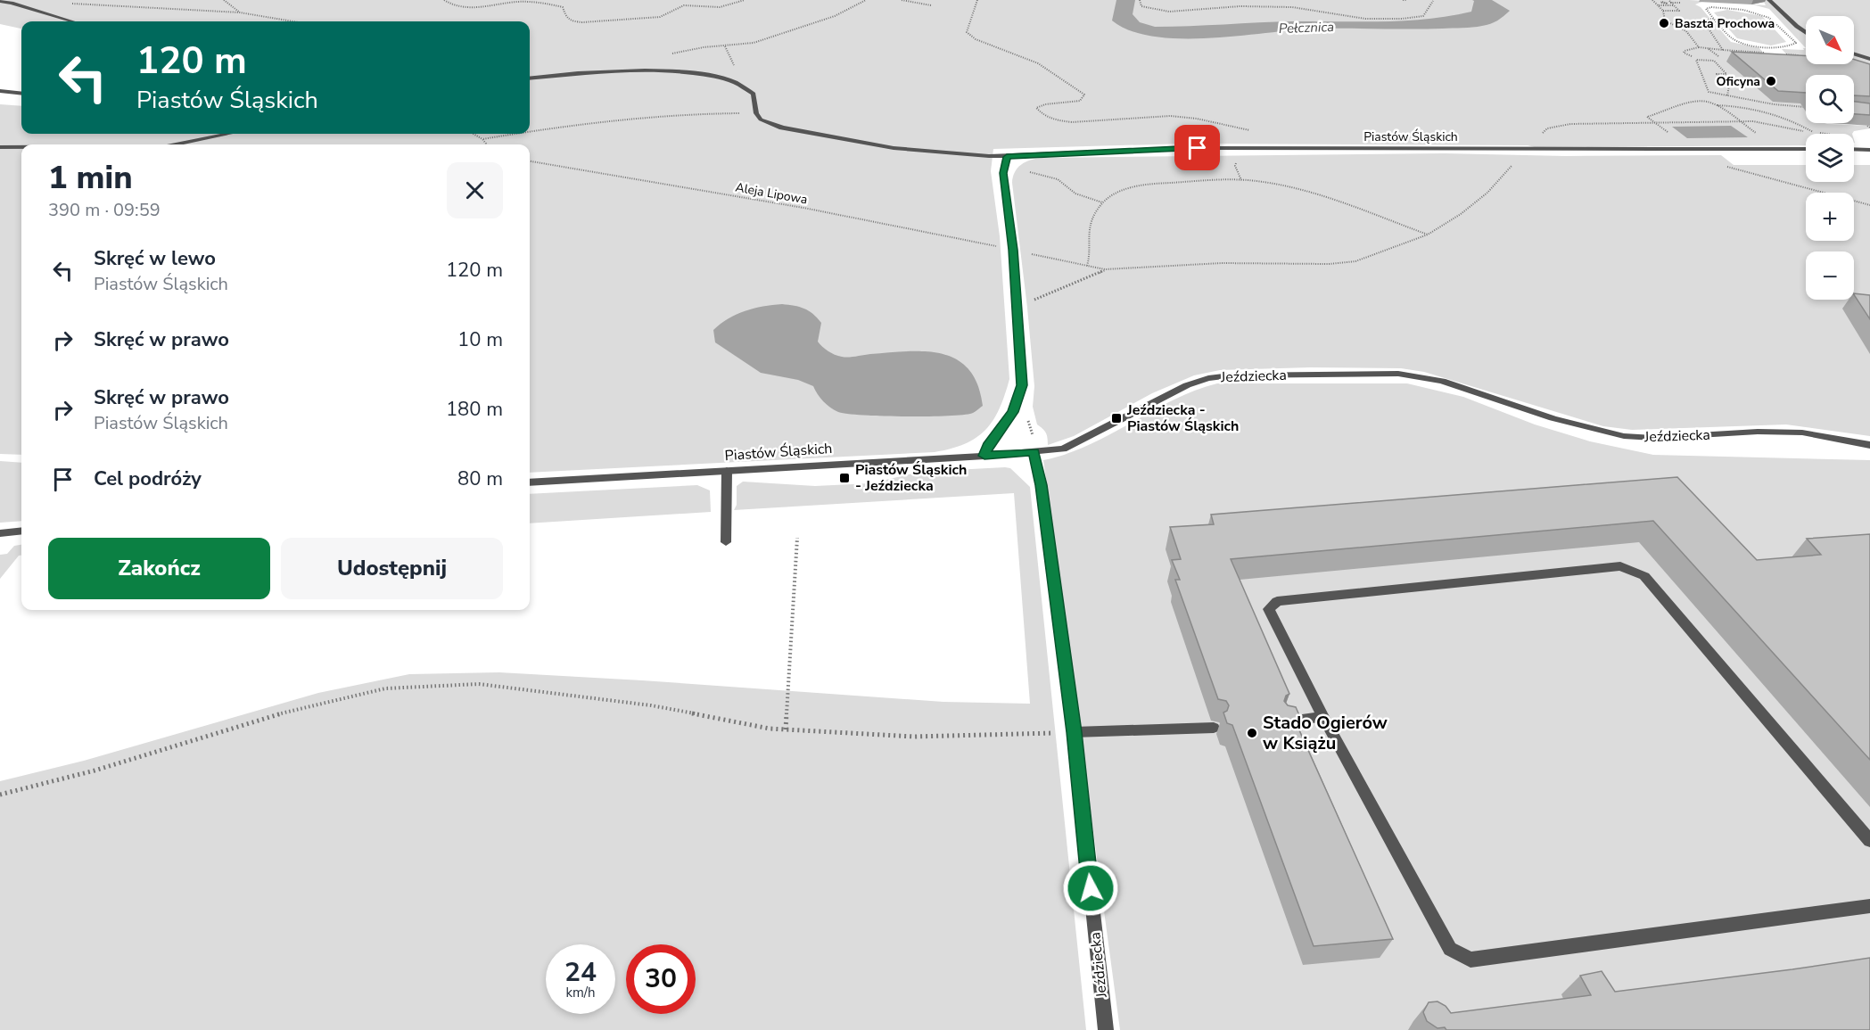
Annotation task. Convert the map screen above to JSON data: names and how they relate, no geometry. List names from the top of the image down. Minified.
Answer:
{"streets":{"street":["Piastów Śląskich","Jeździecka"],"path":["Aleja Lipowa"]},"crossings":[["Piastów Śląskich","Jeździecka"]],"water":["Pełcznica"],"places":{"other":["Baszta Prochowa","Oficyna","Stado Ogierów w Książu"],"transit":["Jeździecka - Piastów Śląskich","Piastów Śląskich - Jeździecka"]},"north":"bottom right","page":{"map_buttons":["+","−"],"turn":["120 m","Piastów Śląskich"],"heading":["1 min","390 m · 09:59"],"list":[{"name":"Skręć w lewo","note":"Piastów Śląskich","value":"120 m"},{"name":"Skręć w prawo","value":"10 m"},{"name":"Skręć w prawo","note":"Piastów Śląskich","value":"180 m"},{"name":"Cel podróży","value":"80 m"}],"buttons":["Zakończ","Udostępnij"],"speed":"24 km/h","limit":"30"}}
